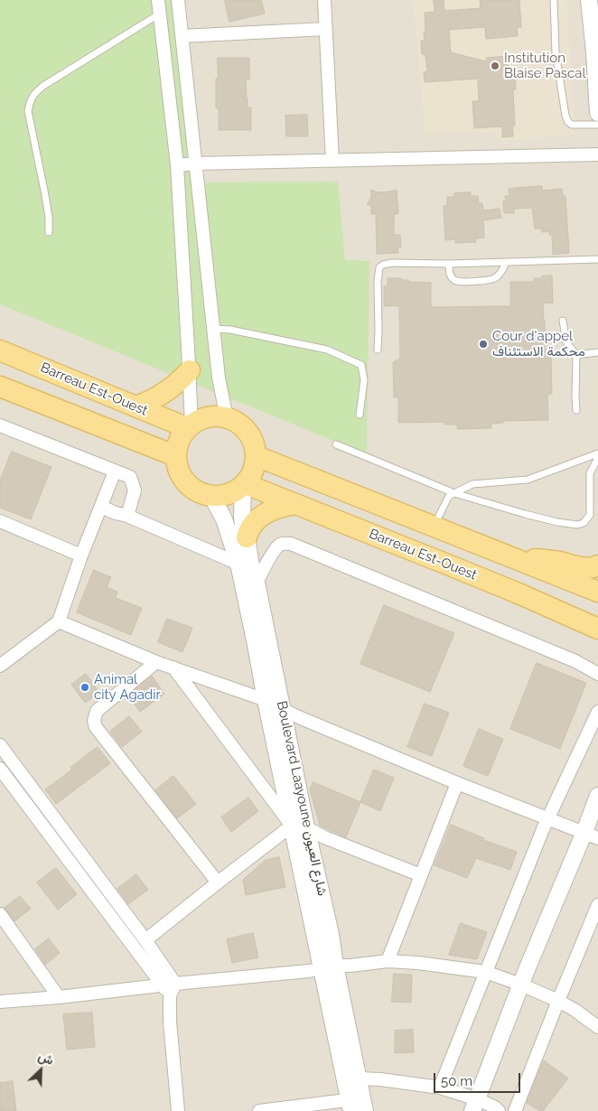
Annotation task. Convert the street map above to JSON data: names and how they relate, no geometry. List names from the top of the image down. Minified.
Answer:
{"streets":{"main road":["Barreau Est-Ouest"],"street":["Boulevard Laayoune شارع العيون"]},"crossings":[["Barreau Est-Ouest","Boulevard Laayoune شارع العيون"]],"places":["Institution Blaise Pascal","Cour d'appel محكمة الاستئناف","Animal city Agadir"],"scale_bar":"50 m","north":"top right"}
